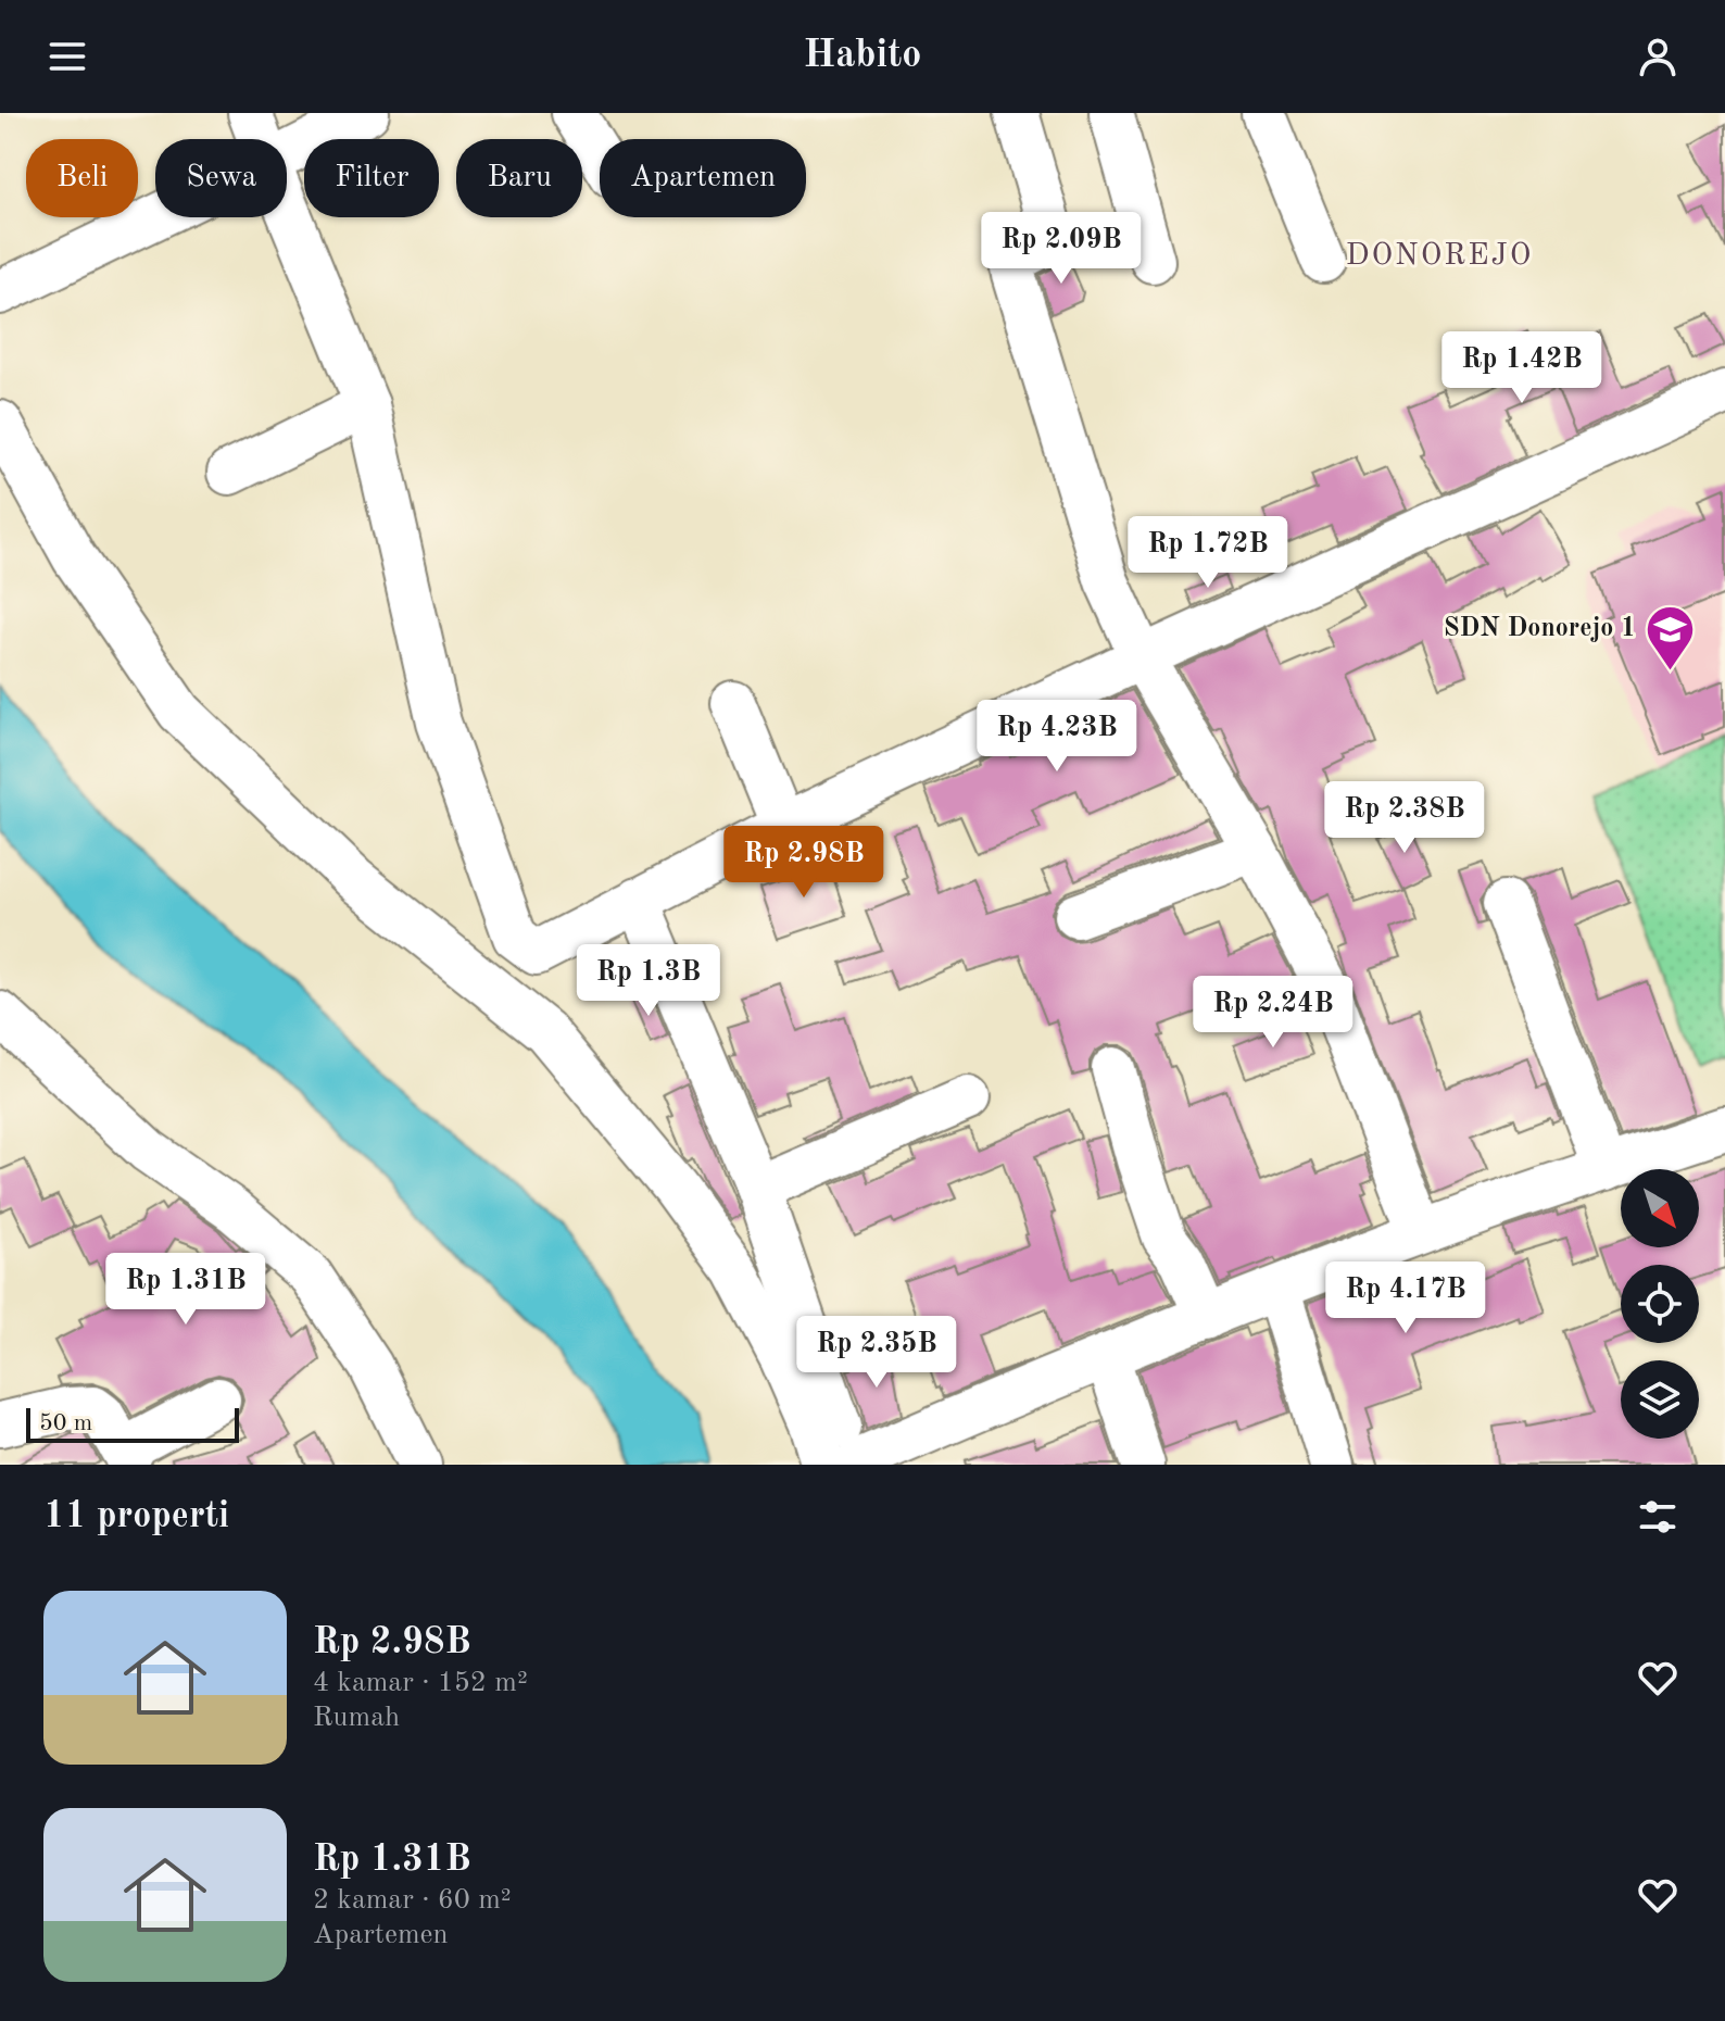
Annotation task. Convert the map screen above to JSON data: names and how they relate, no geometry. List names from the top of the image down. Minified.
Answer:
{"districts":["DONOREJO"],"places":{"school or university":["SDN Donorejo 1"]},"scale_bar":"50 m","north":"bottom right","page":{"header":"Habito","chip":["Beli","Sewa","Filter","Baru","Apartemen"],"price":["Rp 2.09B","Rp 1.42B","Rp 1.72B","Rp 4.23B","Rp 2.38B","Rp 2.98B","Rp 1.3B","Rp 2.24B","Rp 1.31B","Rp 4.17B","Rp 2.35B"],"scale":"50 m","heading":"11 properti","list":[{"name":"Rp 2.98B","note":"4 kamar · 152 m² · Rumah"},{"name":"Rp 1.31B","note":"2 kamar · 60 m² · Apartemen"}]}}
